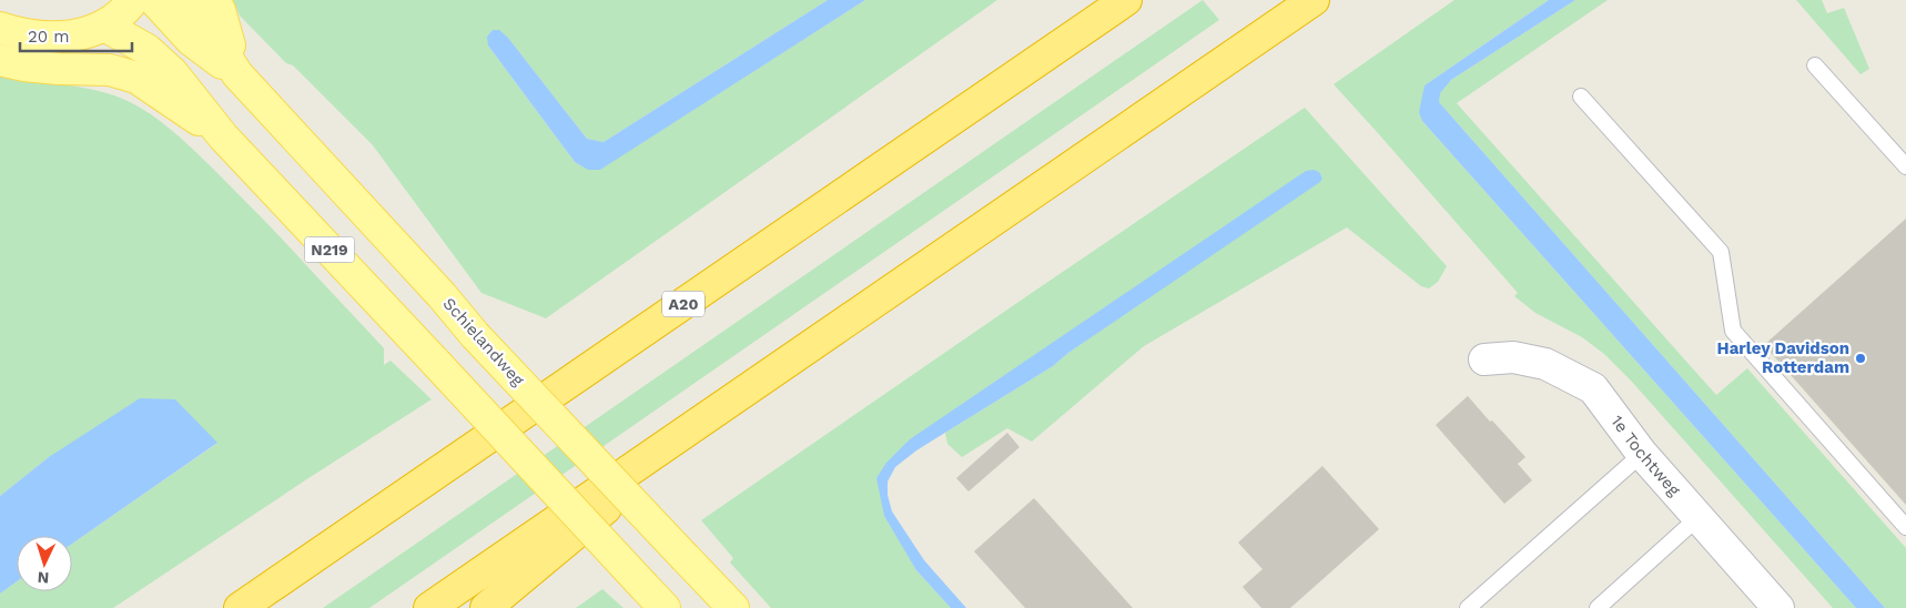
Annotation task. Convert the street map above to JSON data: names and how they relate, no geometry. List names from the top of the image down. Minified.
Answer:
{"streets":{"highway":["A20"],"main road":["N219","Schielandweg"],"street":["1e Tochtweg"]},"places":["Harley Davidson Rotterdam"],"scale_bar":"20 m","north":"bottom"}
